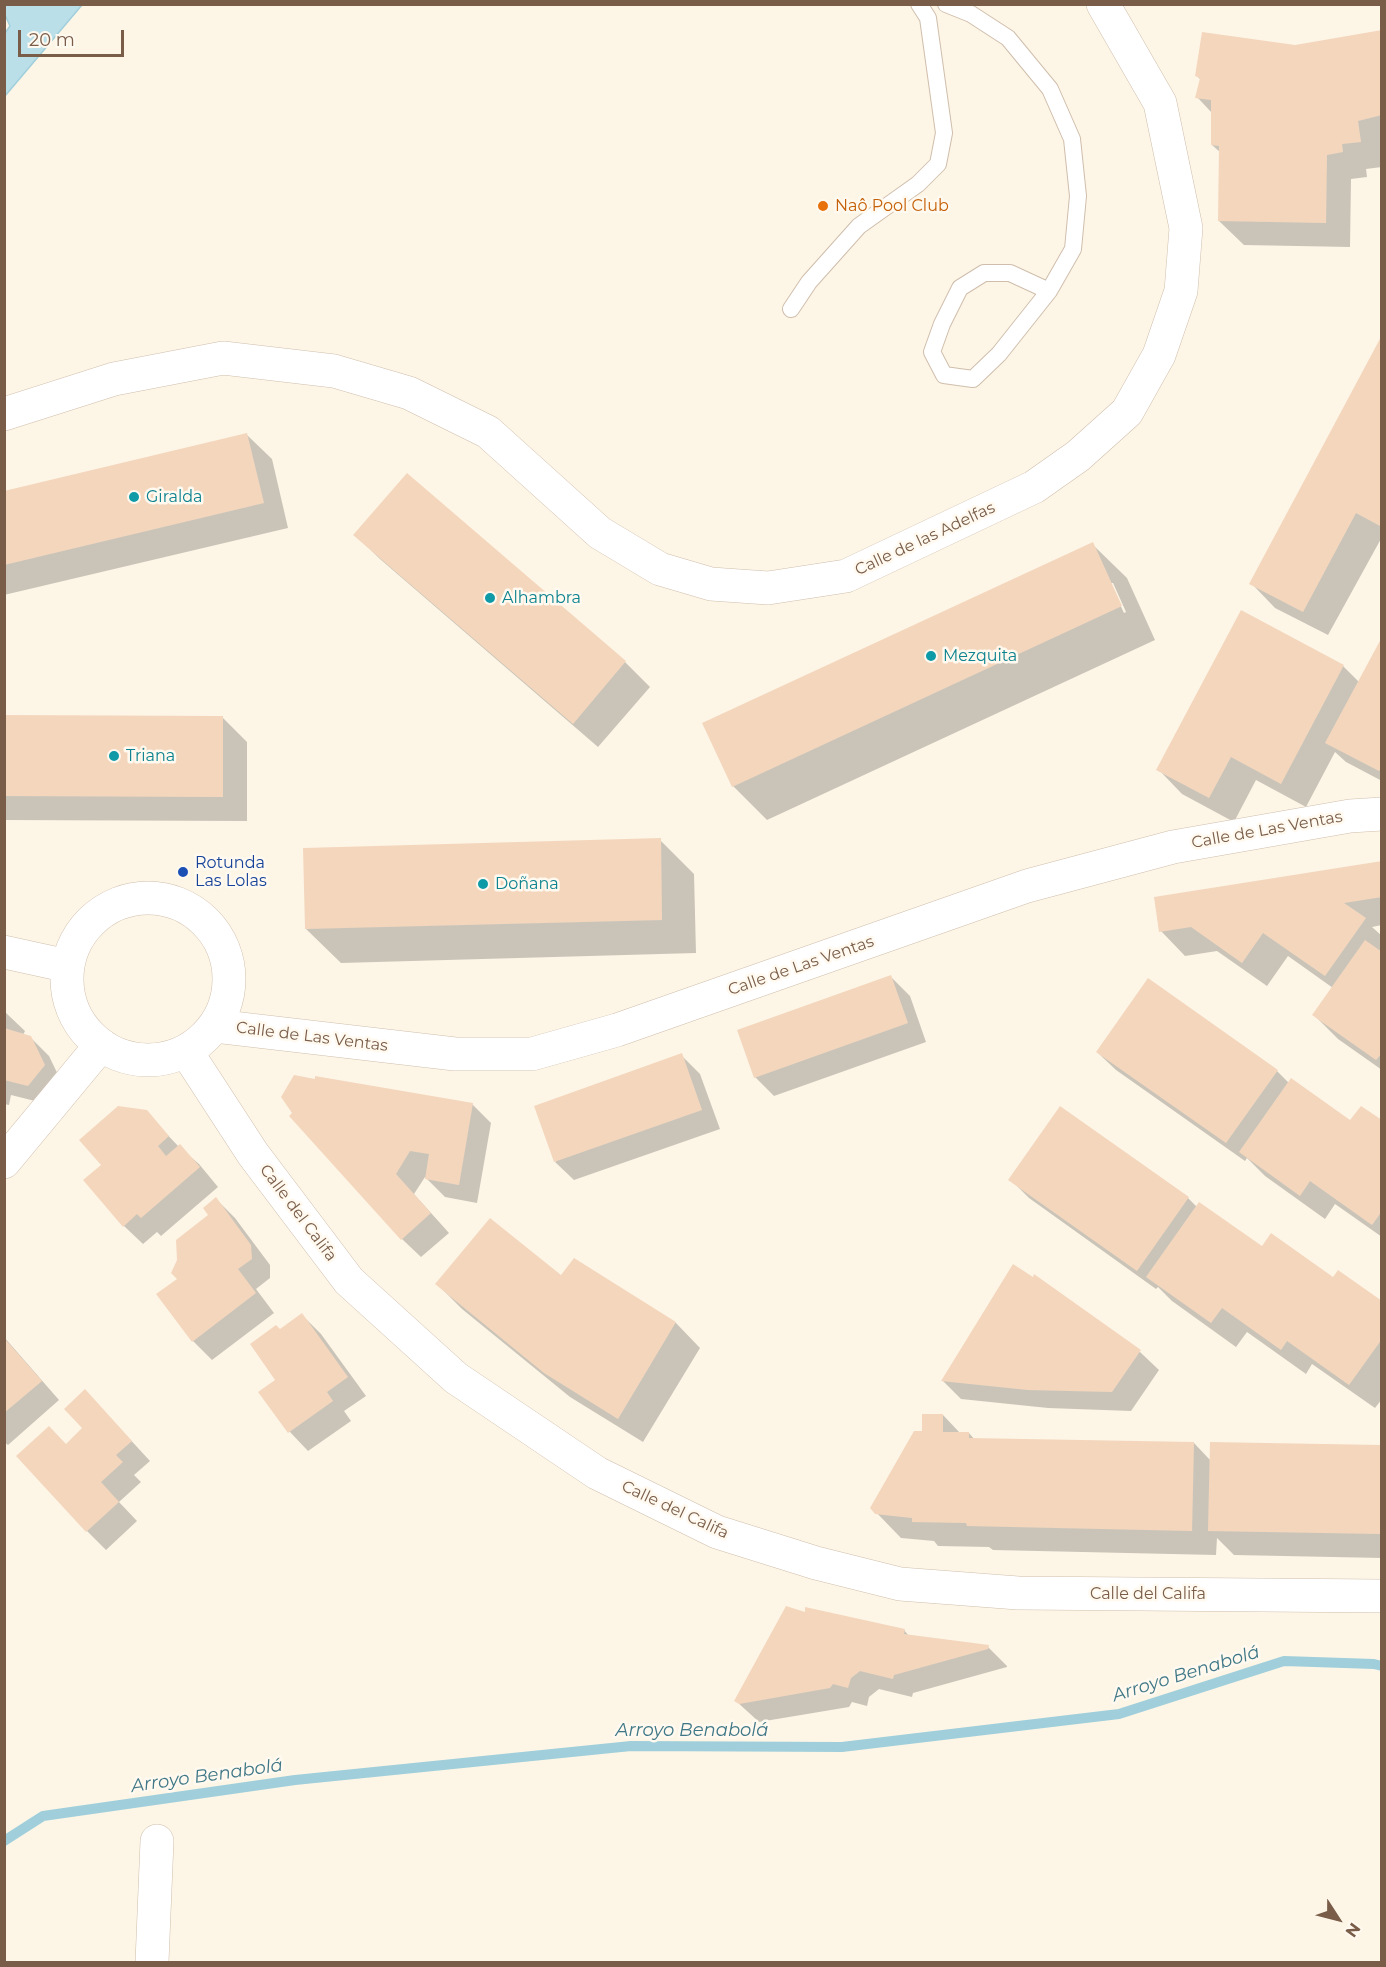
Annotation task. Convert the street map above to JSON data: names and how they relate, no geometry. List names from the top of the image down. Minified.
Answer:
{"streets":{"street":["Calle de las Adelfas","Calle de Las Ventas","Calle del Califa"]},"crossings":[["Calle de Las Ventas","Calle del Califa"]],"water":["Arroyo Benabolá"],"places":["Naô Pool Club","Giralda","Alhambra","Mezquita","Triana","Rotunda Las Lolas","Doñana"],"scale_bar":"20 m","north":"bottom right"}
